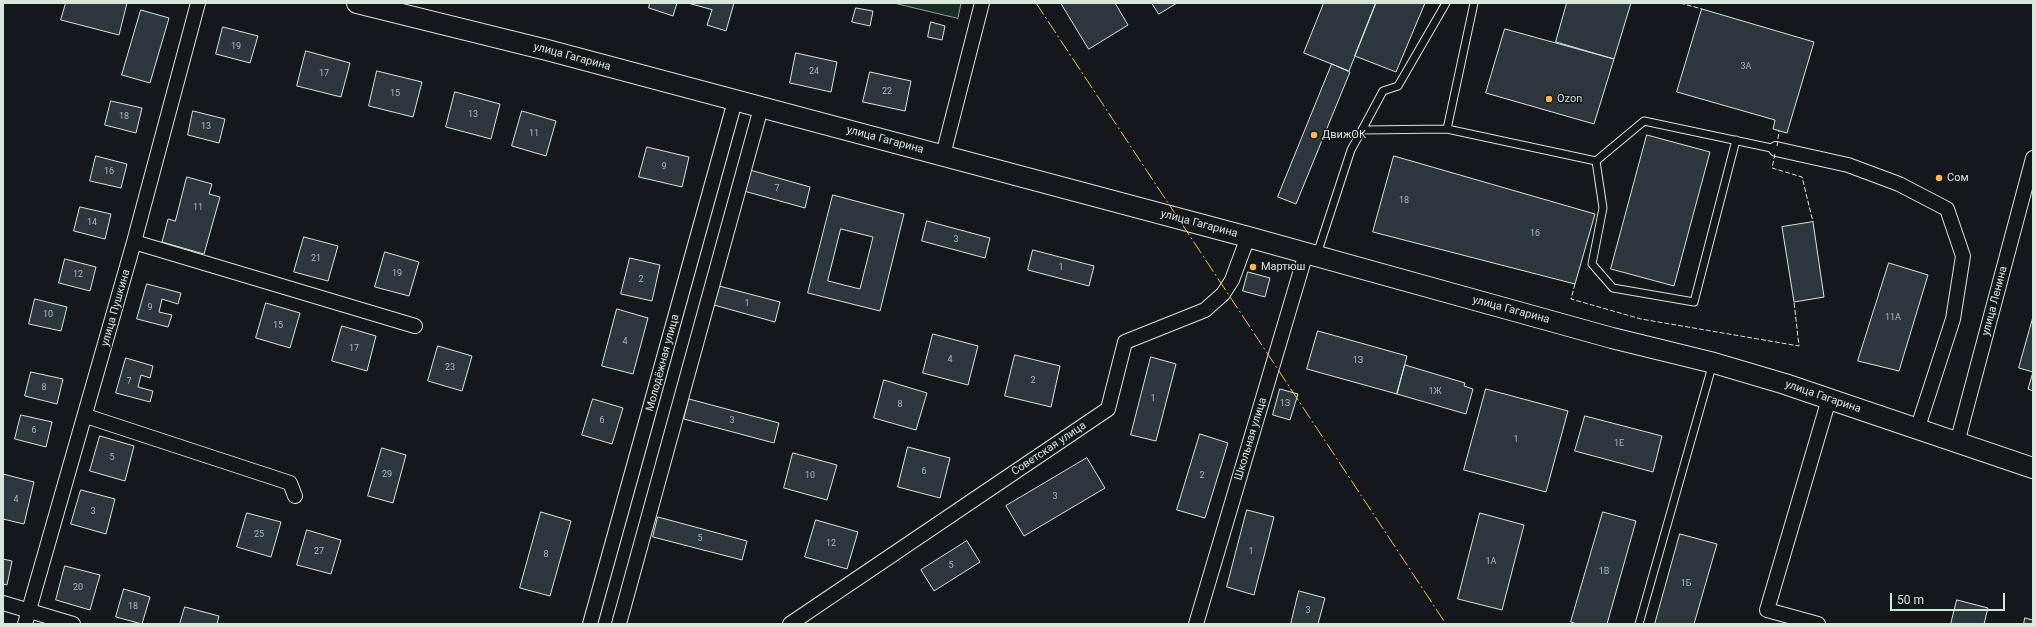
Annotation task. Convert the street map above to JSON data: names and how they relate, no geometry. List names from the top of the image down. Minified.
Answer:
{"streets":{"main road":["улица Гагарина"],"street":["улица Ленина","улица Пушкина","Молодёжная улица","Школьная улица","Советская улица"]},"crossings":[["улица Гагарина","улица Ленина"],["улица Гагарина","Молодёжная улица"],["улица Гагарина","Школьная улица"],["улица Гагарина","Советская улица"]],"places":["Ozon","ДвижОК","Сом","Мартюш"],"house_numbers":["19","3А","24","17","22","15","13","18","13","11","9","16","7","18","11","14","16","3","21","1","19","12","2","1","9","10","11А","15","4","17","4","1З","23","2","7","8","1Ж","1","1З","8","6","3","6","1","1Е","5","6","29","10","2","3","4","3","25","5","12","27","1","8","1А","5","1В","1Б","20","18","3"],"scale_bar":"50 m"}
